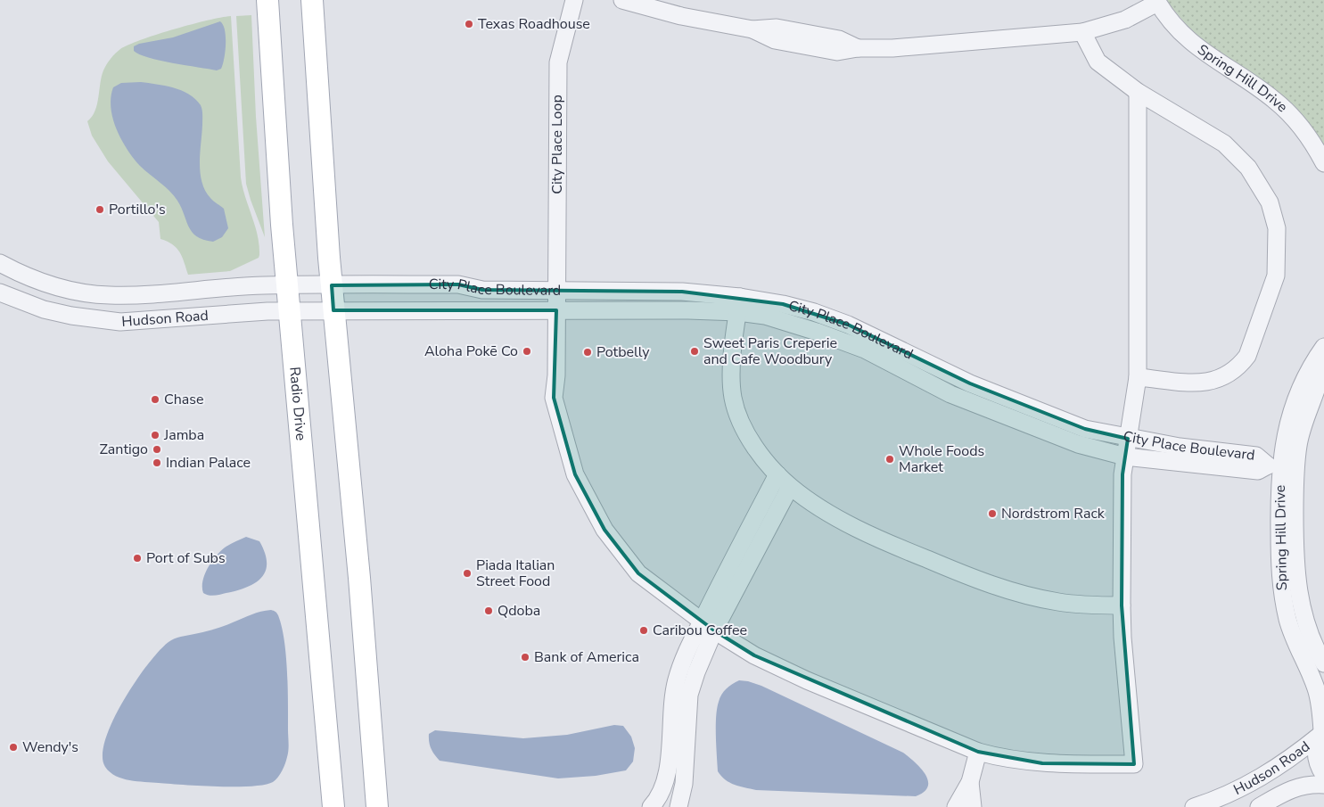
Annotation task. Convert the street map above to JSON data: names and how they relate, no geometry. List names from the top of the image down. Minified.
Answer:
{"streets":{"main road":["Radio Drive"],"street":["Spring Hill Drive","City Place Loop","City Place Boulevard","Hudson Road"]},"crossings":[["Spring Hill Drive","City Place Boulevard"],["Spring Hill Drive","Hudson Road"],["City Place Loop","City Place Boulevard"],["City Place Boulevard","Hudson Road"],["Hudson Road","Radio Drive"]],"places":["Texas Roadhouse","Portillo's","Aloha Pokē Co","Sweet Paris Creperie and Cafe Woodbury","Potbelly","Chase","Jamba","Zantigo","Whole Foods Market","Indian Palace","Nordstrom Rack","Port of Subs","Piada Italian Street Food","Qdoba","Caribou Coffee","Bank of America","Wendy's"]}
